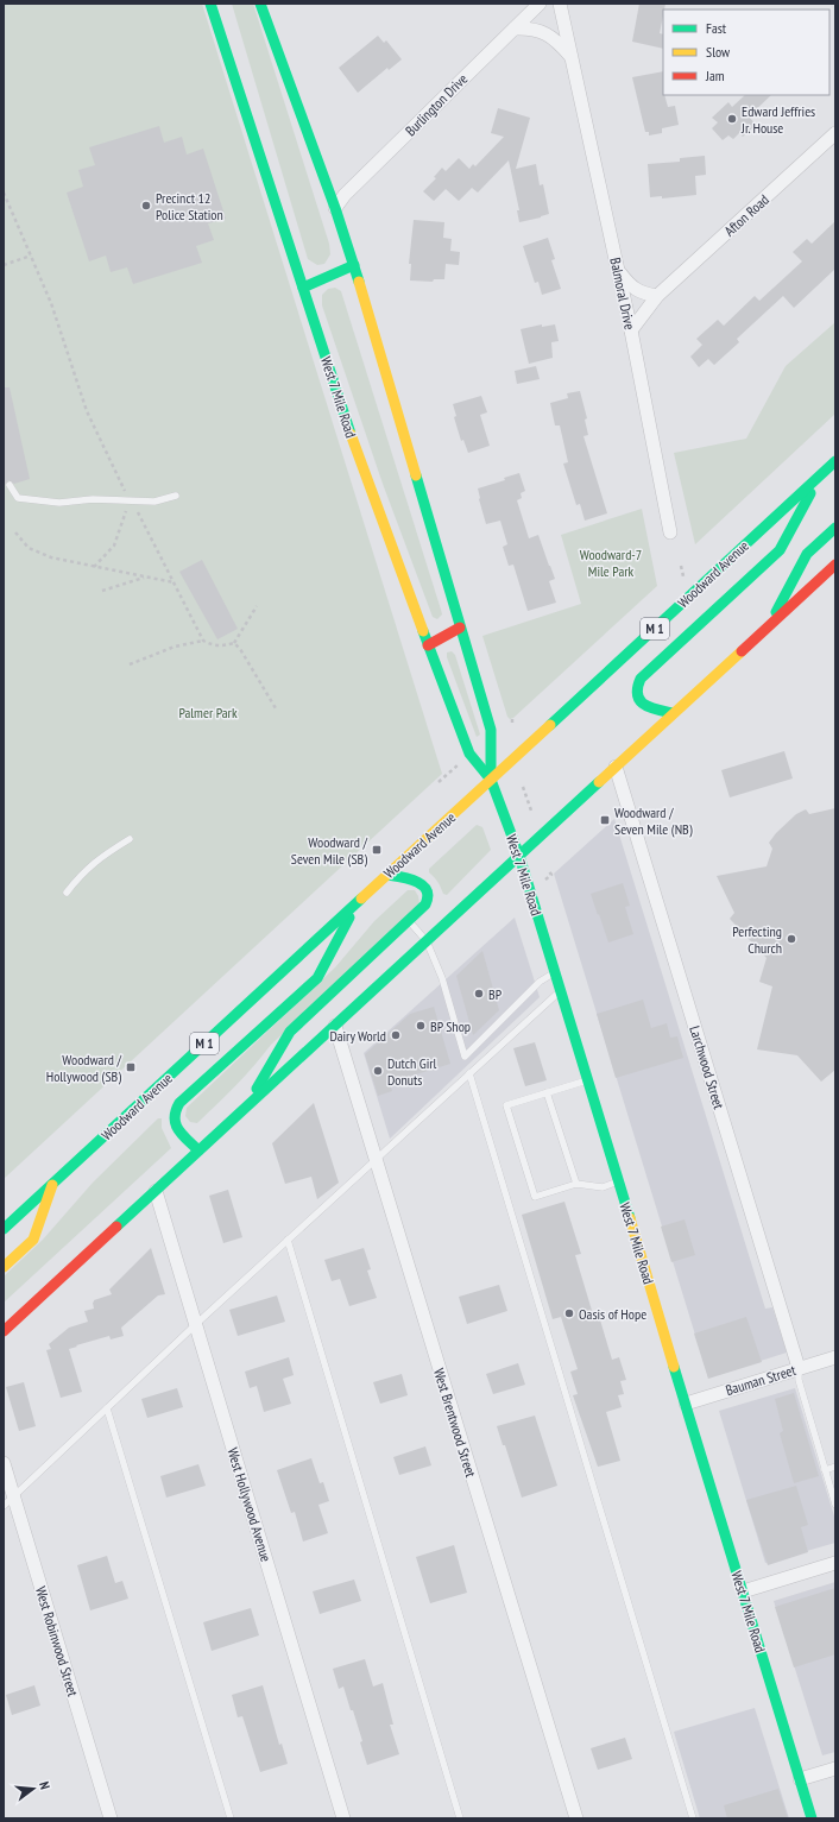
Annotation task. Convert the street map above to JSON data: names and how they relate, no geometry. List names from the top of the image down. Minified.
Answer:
{"streets":{"main road":["West 7 Mile Road","Woodward Avenue","M 1"],"street":["Burlington Drive","Afton Road","Balmoral Drive","Larchwood Street","Bauman Street","West Brentwood Street","West Hollywood Avenue","West Robinwood Street"]},"crossings":[["Burlington Drive","Balmoral Drive"],["Burlington Drive","West 7 Mile Road"],["Afton Road","Balmoral Drive"],["West 7 Mile Road","Woodward Avenue"],["West 7 Mile Road","Bauman Street"],["Larchwood Street","Bauman Street"]],"parks":["Woodward-7 Mile Park","Palmer Park"],"places":{"other":["Edward Jeffries Jr. House","Precinct 12 Police Station","Perfecting Church","BP","BP Shop","Dairy World","Dutch Girl Donuts","Oasis of Hope"],"transit":["Woodward / Seven Mile (NB)","Woodward / Seven Mile (SB)","Woodward / Hollywood (SB)"]},"legend":["Fast","Slow","Jam"],"north":"right"}
